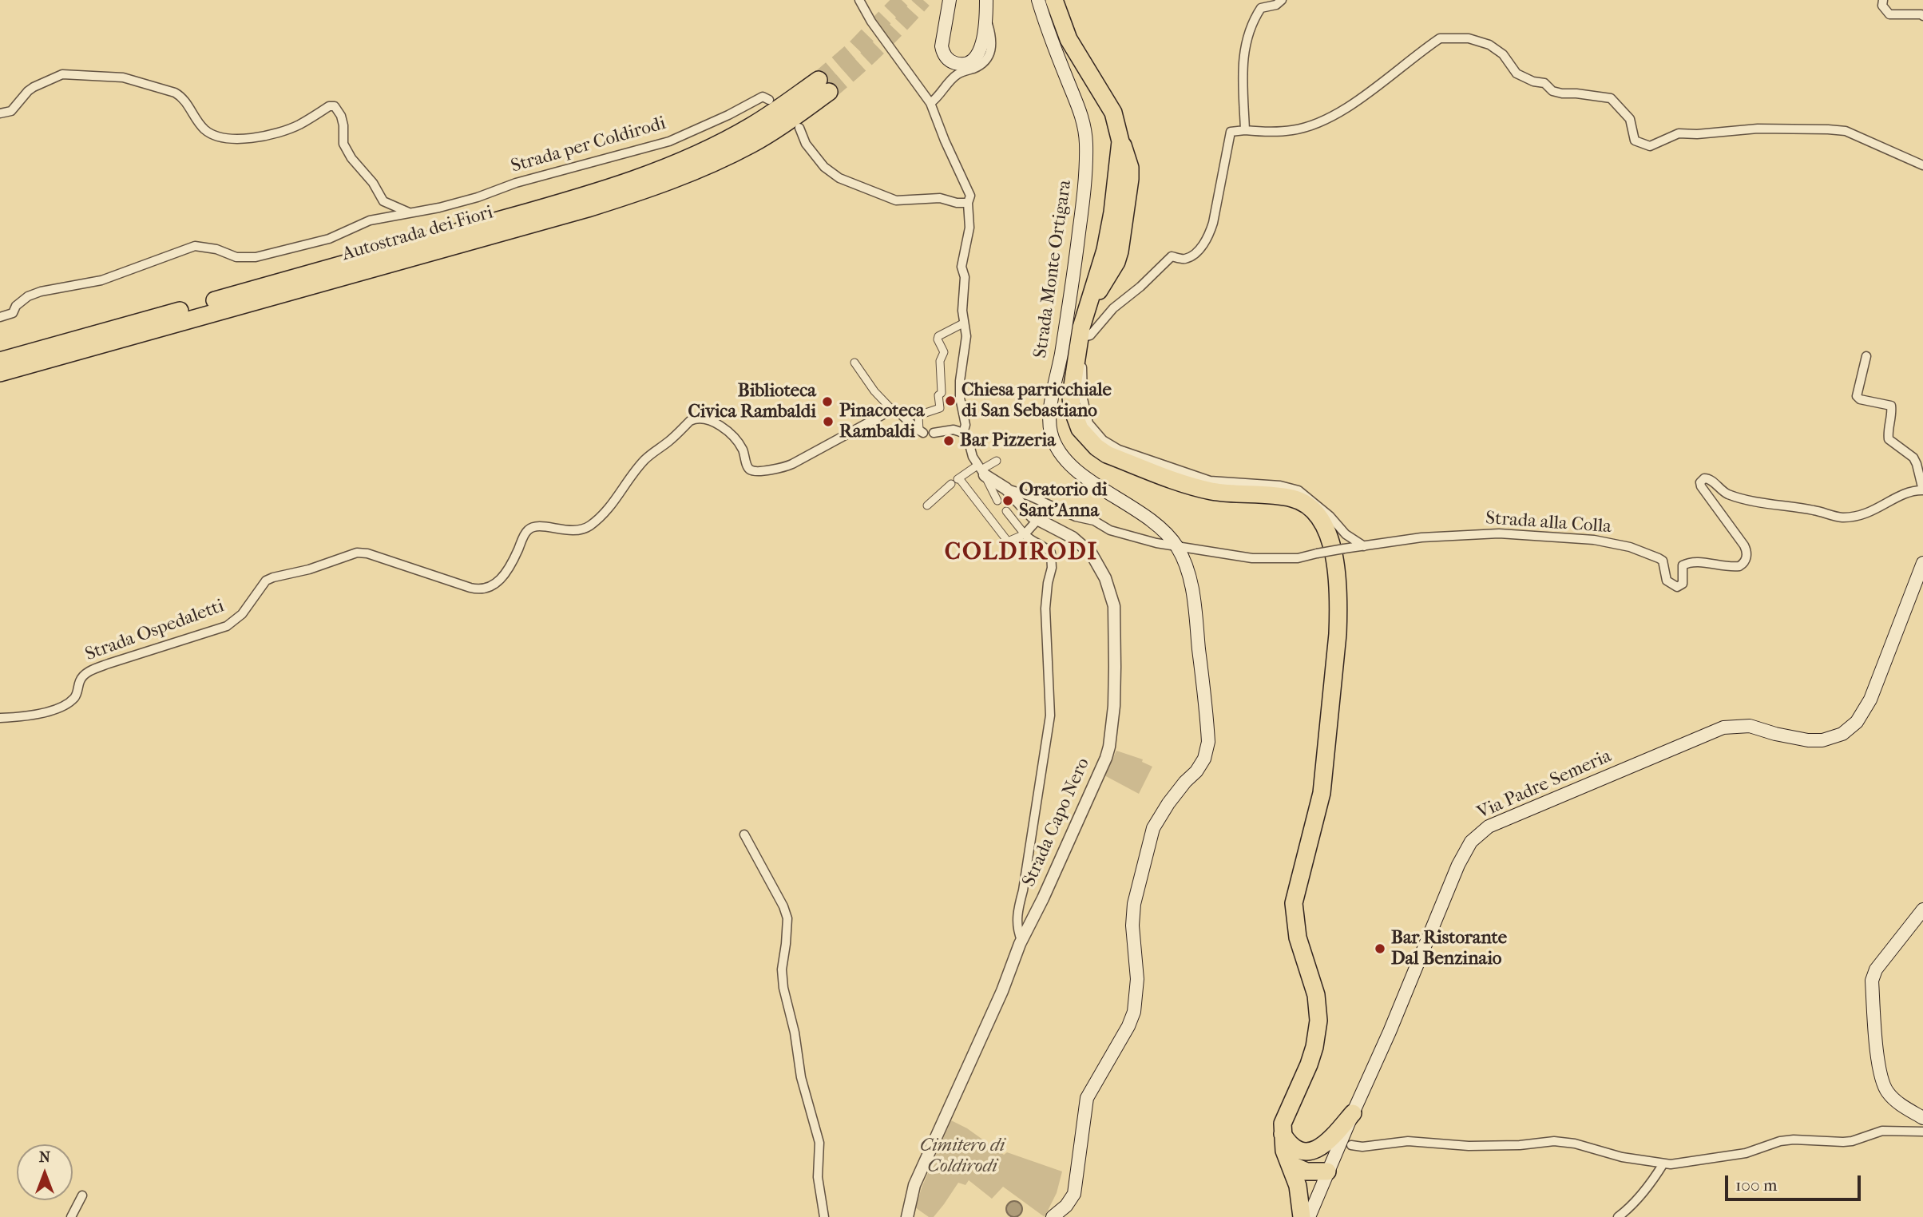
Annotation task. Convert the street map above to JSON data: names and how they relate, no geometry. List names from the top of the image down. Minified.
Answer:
{"streets":{"highway":["Autostrada dei Fiori"],"main road":["Strada Monte Ortigara","Via Padre Semeria"],"street":["Strada per Coldirodi","Strada alla Colla","Strada Ospedaletti","Strada Capo Nero"]},"crossings":[["Strada Monte Ortigara","Strada alla Colla"],["Strada alla Colla","Strada Capo Nero"]],"districts":["COLDIRODI"],"parks":["Cimitero di Coldirodi"],"places":["Chiesa parricchiale di San Sebastiano","Biblioteca Civica Rambaldi","Pinacoteca Rambaldi","Bar Pizzeria","Oratorio di Sant'Anna","Bar Ristorante Dal Benzinaio"],"scale_bar":"100 m","north":"top"}
